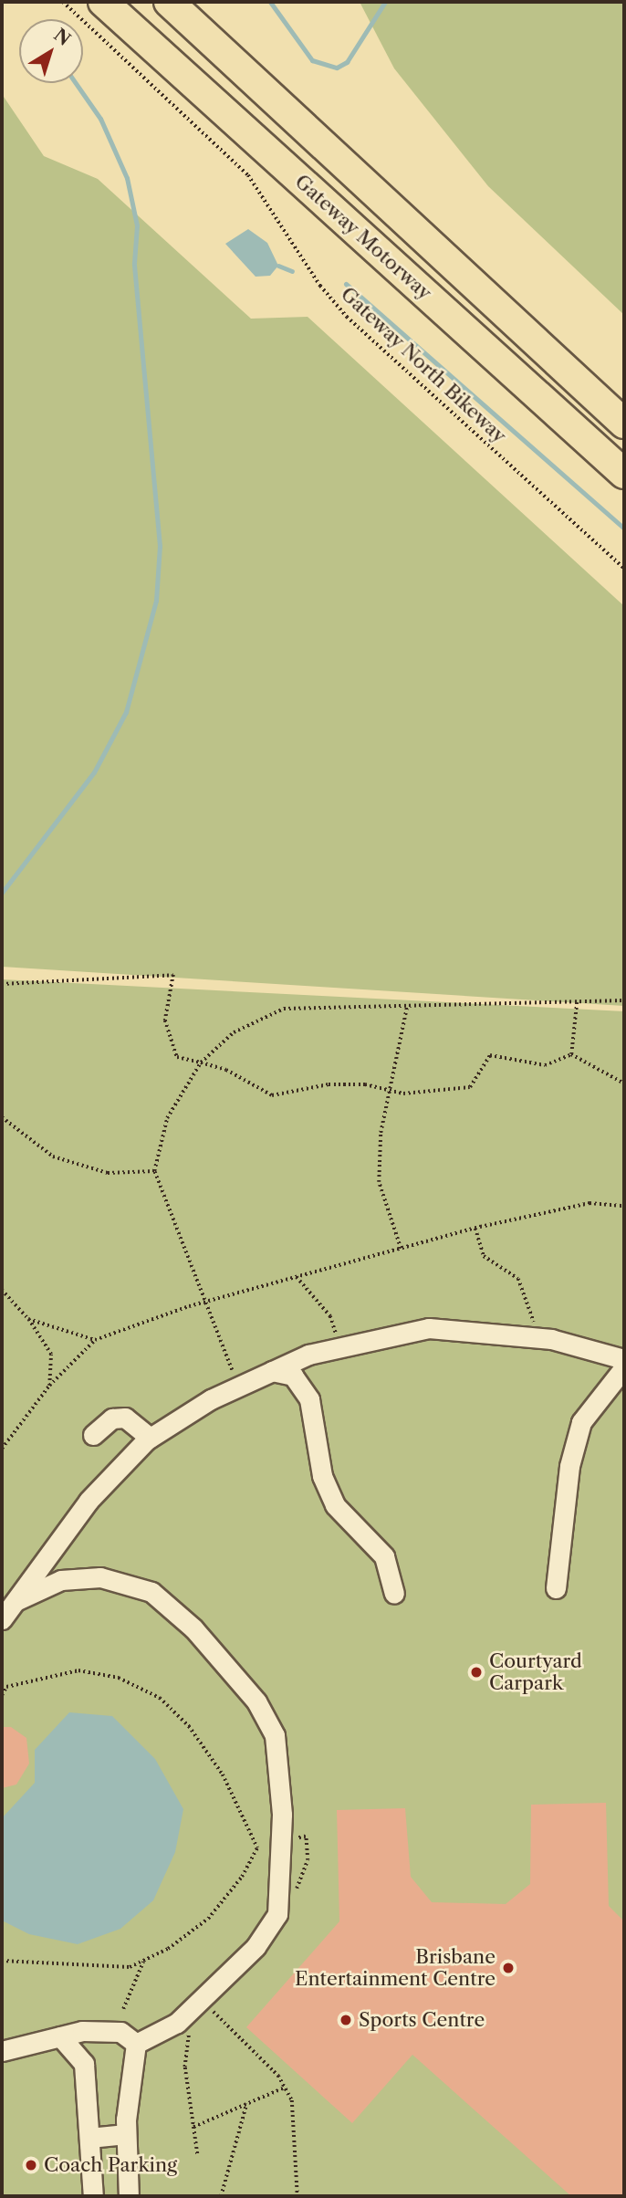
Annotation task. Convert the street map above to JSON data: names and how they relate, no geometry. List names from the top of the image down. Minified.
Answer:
{"streets":{"highway":["Gateway Motorway"],"path":["Gateway North Bikeway"]},"places":["Courtyard Carpark","Brisbane Entertainment Centre","Sports Centre","Coach Parking"],"north":"top right"}
